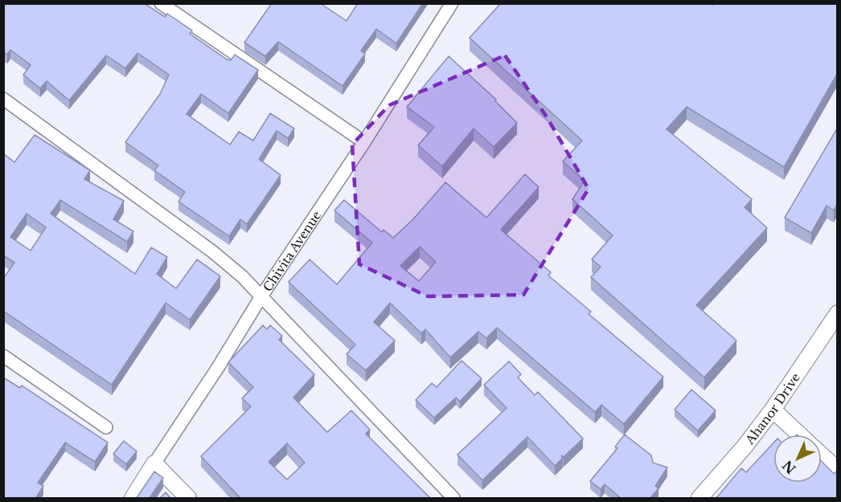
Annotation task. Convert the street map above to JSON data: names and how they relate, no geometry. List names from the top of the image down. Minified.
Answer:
{"streets":{"street":["Chivita Avenue","Ahanor Drive"]},"north":"bottom left"}
